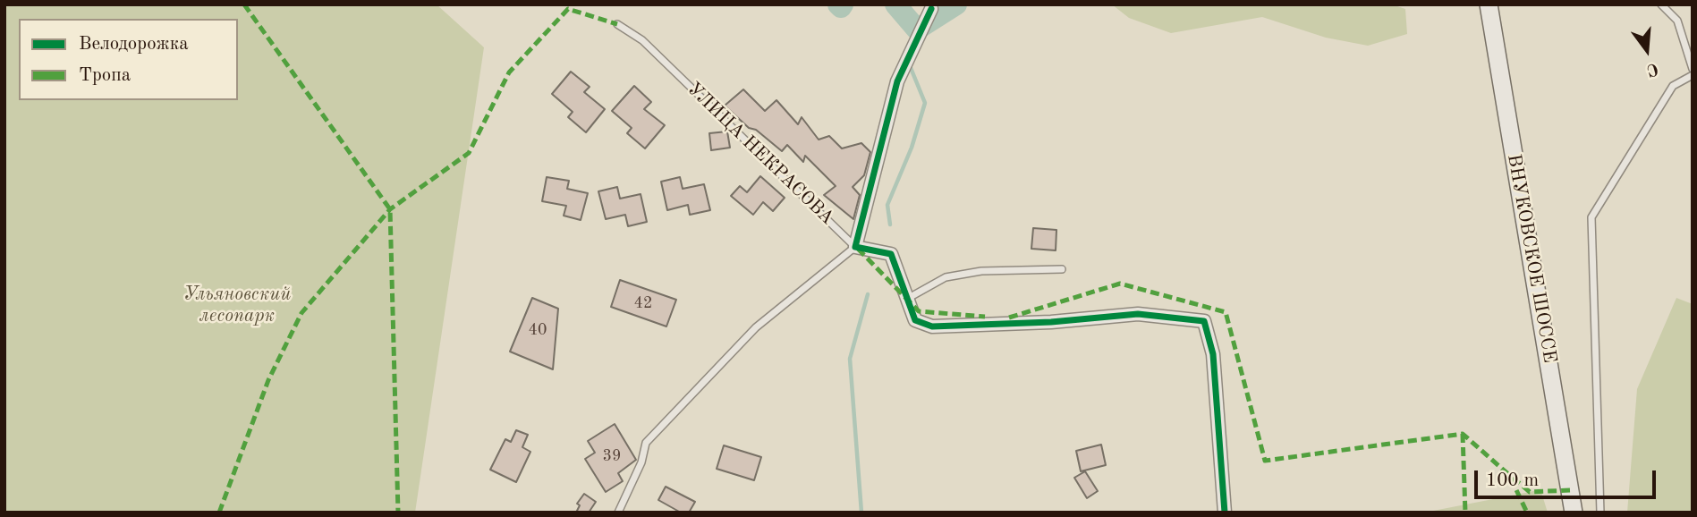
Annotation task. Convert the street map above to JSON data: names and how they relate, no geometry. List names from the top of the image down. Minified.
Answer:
{"streets":{"main road":["ВНУКОВСКОЕ ШОССЕ"],"lane":["УЛИЦА НЕКРАСОВА"]},"parks":["Ульяновский лесопарк"],"house_numbers":["42","40","39"],"legend":["Велодорожка","Тропа"],"scale_bar":"100 m","north":"bottom"}
